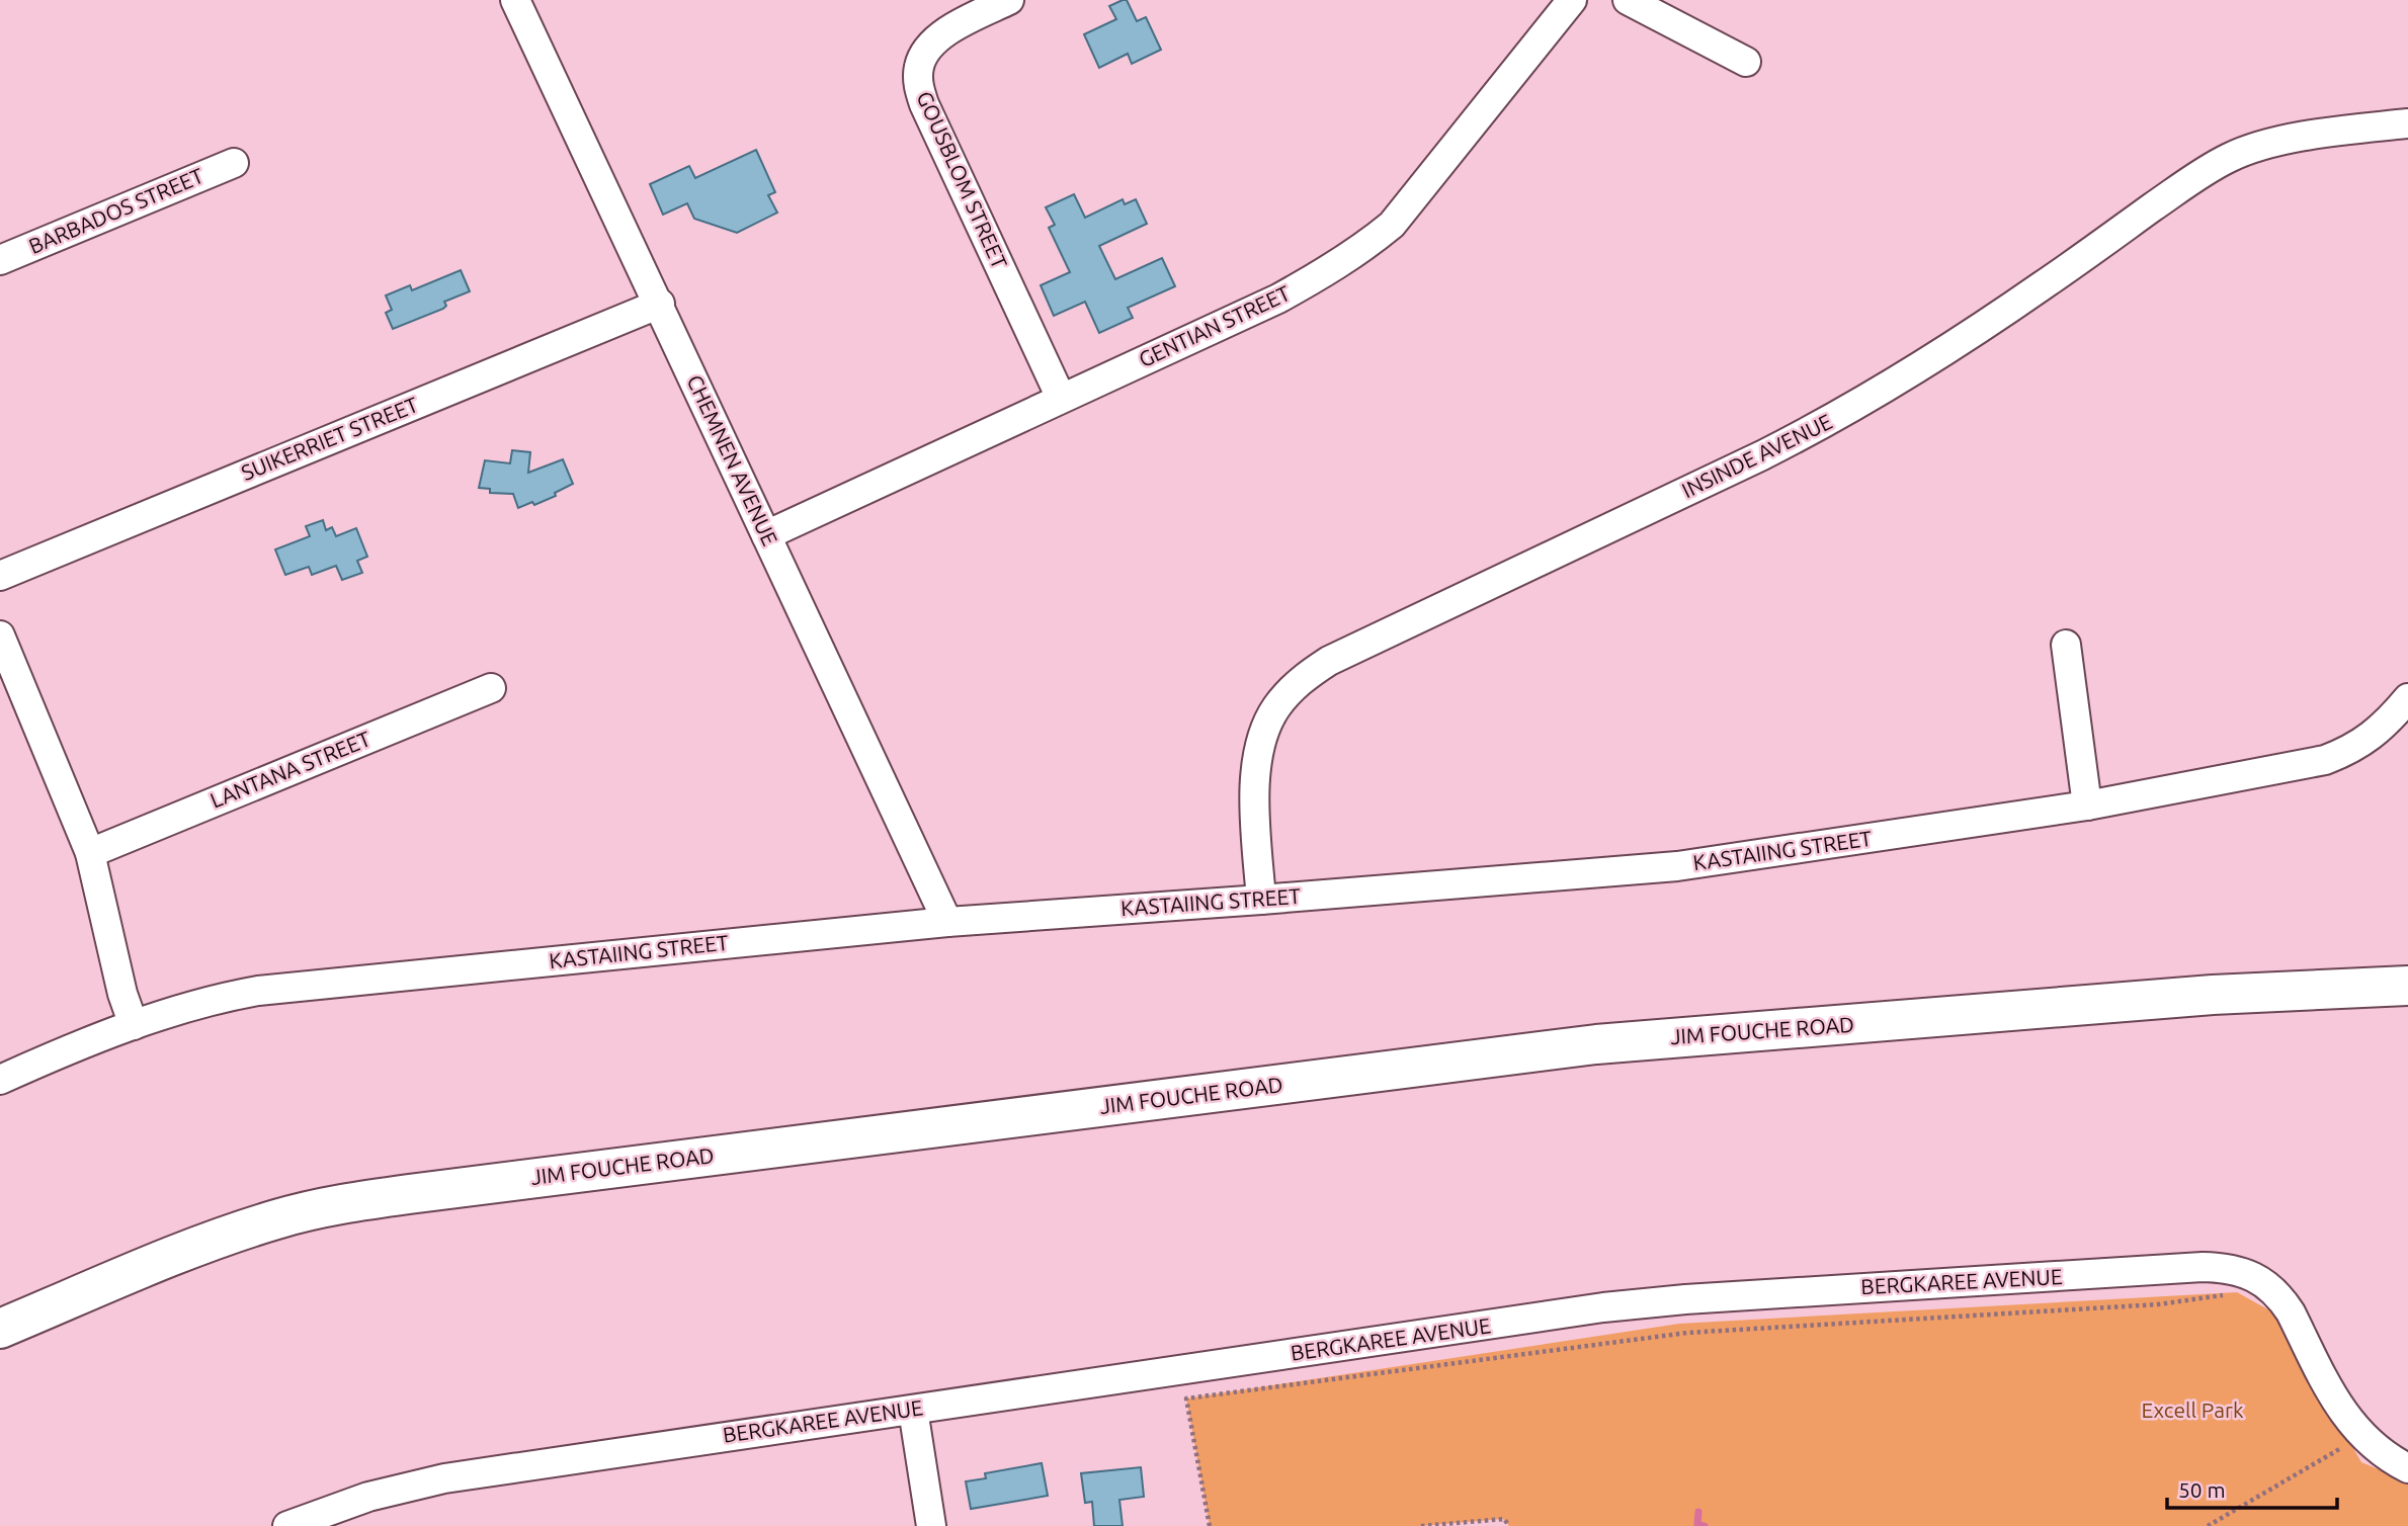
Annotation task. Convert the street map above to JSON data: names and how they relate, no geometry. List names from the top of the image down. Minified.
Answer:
{"streets":{"street":["GOUSBLOM STREET","BARBADOS STREET","GENTIAN STREET","SUIKERRIET STREET","INSINDE AVENUE","CHEMNEN AVENUE","LANTANA STREET","KASTAIING STREET","JIM FOUCHE ROAD","BERGKAREE AVENUE"]},"crossings":[["GOUSBLOM STREET","GENTIAN STREET"],["GENTIAN STREET","CHEMNEN AVENUE"],["SUIKERRIET STREET","CHEMNEN AVENUE"],["INSINDE AVENUE","KASTAIING STREET"],["CHEMNEN AVENUE","KASTAIING STREET"]],"parks":["Excell Park"],"scale_bar":"50 m"}
